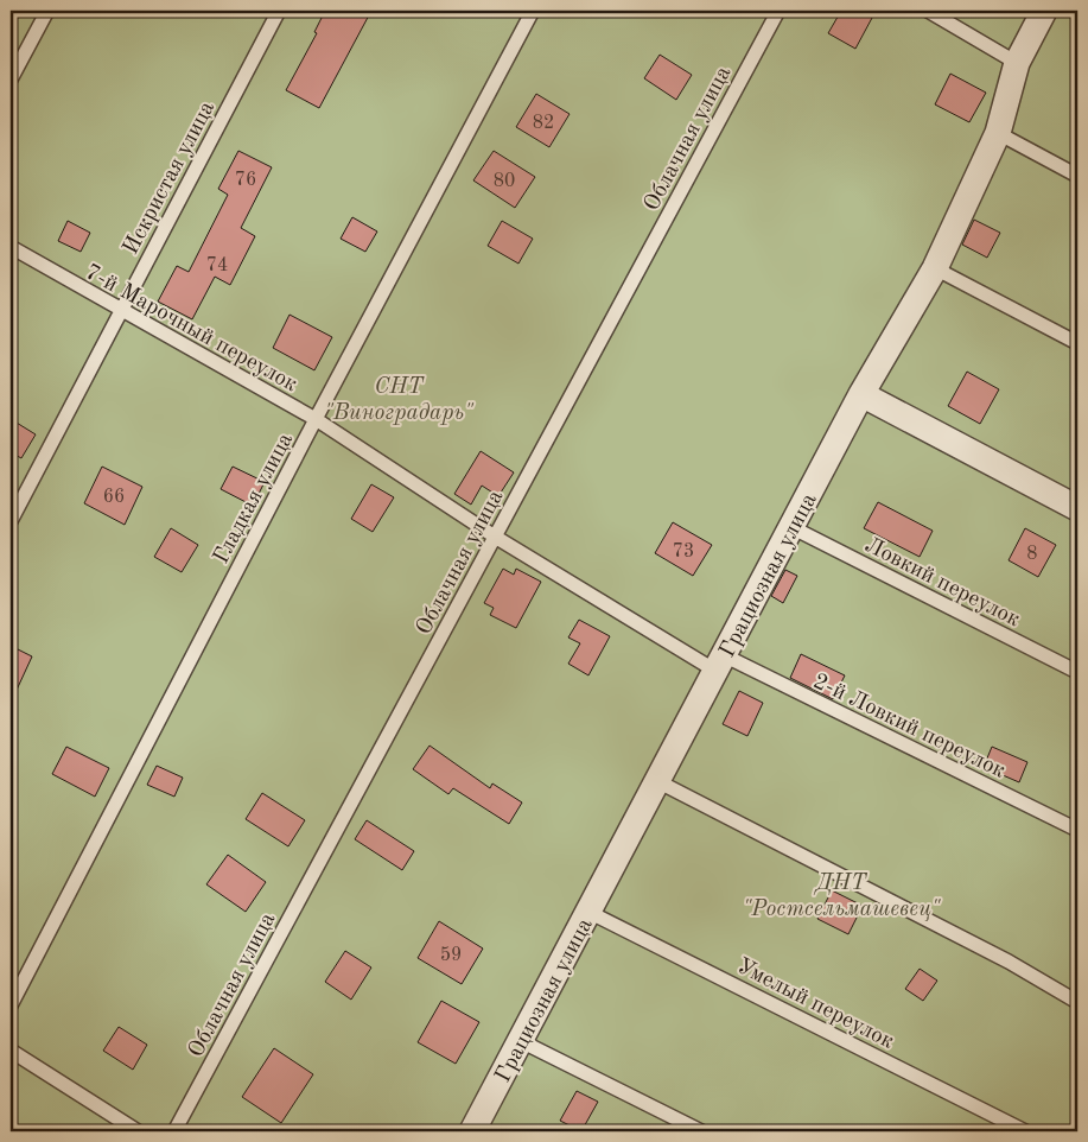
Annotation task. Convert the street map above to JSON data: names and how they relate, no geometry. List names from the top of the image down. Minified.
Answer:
{"streets":{"street":["Грациозная улица"],"lane":["Облачная улица","Искристая улица","7-й Марочный переулок","Гладкая улица","Ловкий переулок","2-й Ловкий переулок","Умелый переулок"]},"crossings":[["Облачная улица","7-й Марочный переулок"],["Искристая улица","7-й Марочный переулок"],["7-й Марочный переулок","Гладкая улица"],["7-й Марочный переулок","Грациозная улица"],["7-й Марочный переулок","2-й Ловкий переулок"],["Грациозная улица","Ловкий переулок"],["Грациозная улица","2-й Ловкий переулок"],["Грациозная улица","Умелый переулок"]],"parks":["СНТ \"Виноградарь\"","ДНТ \"Ростсельмашевец\""],"house_numbers":["82","76","80","74","66","73","8","59"]}
